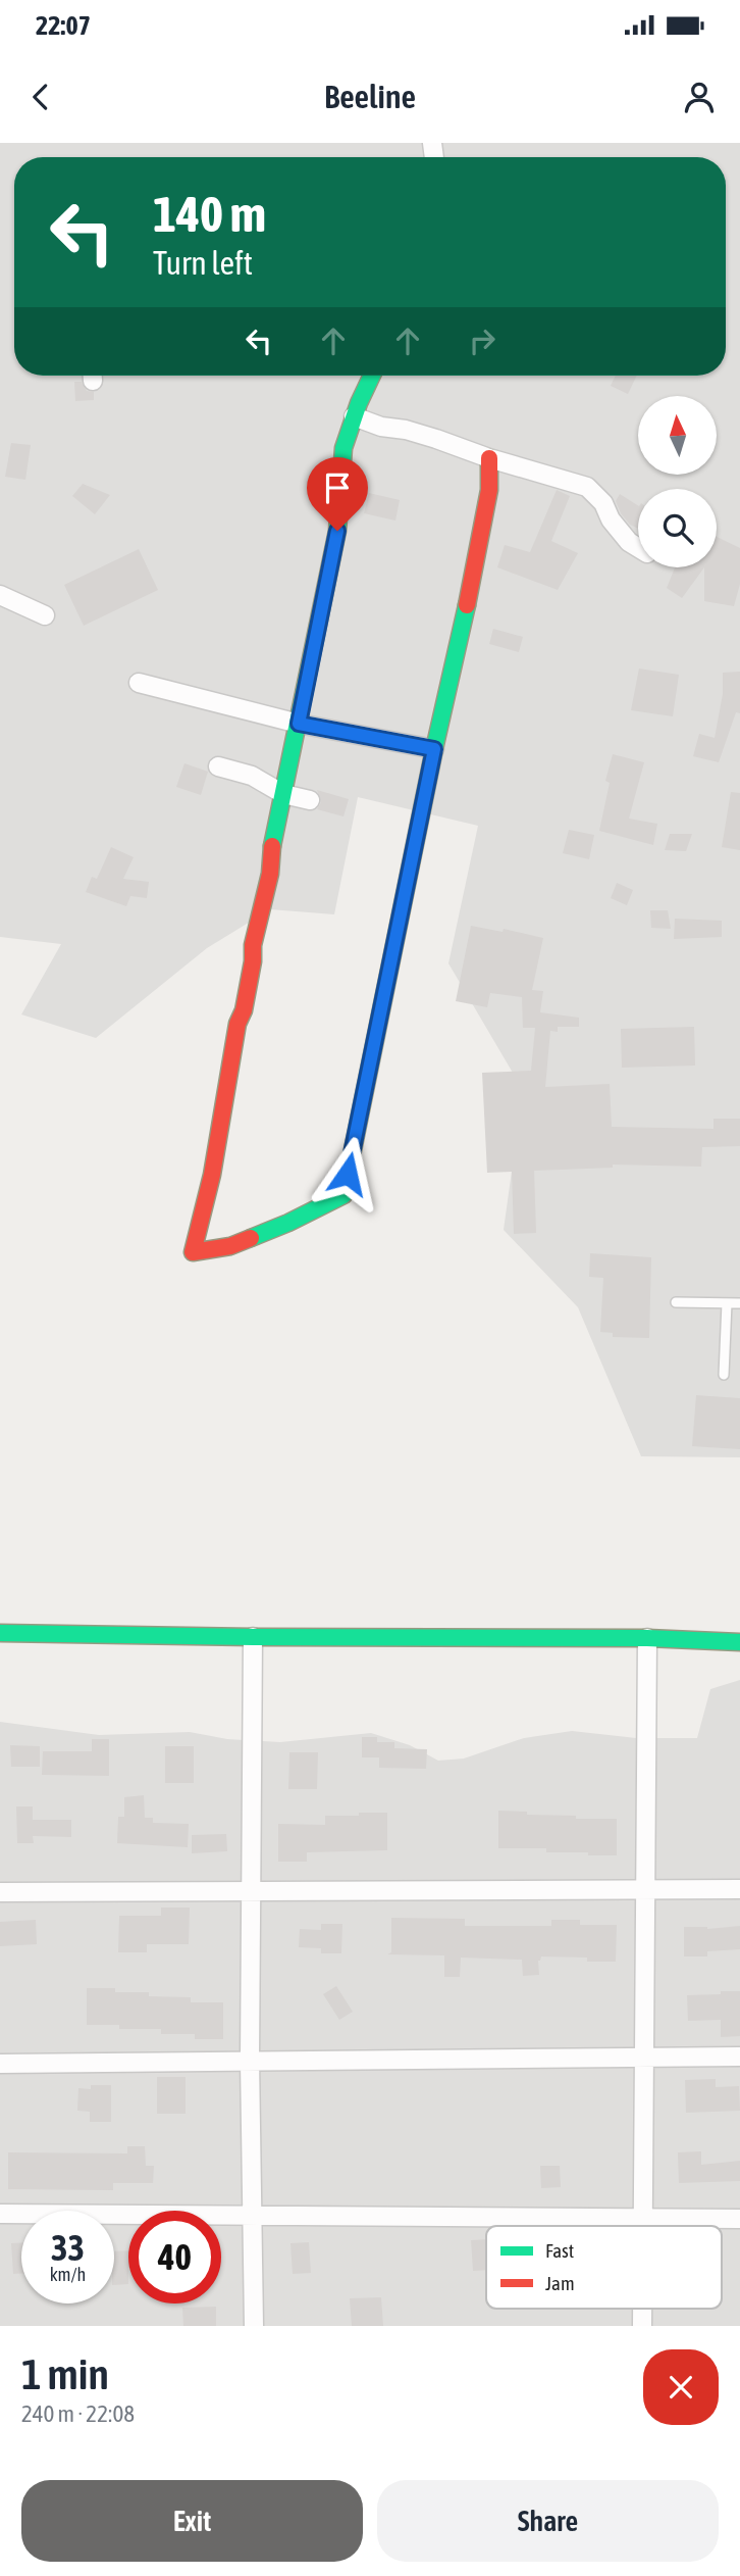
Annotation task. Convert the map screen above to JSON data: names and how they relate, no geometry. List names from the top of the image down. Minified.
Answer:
{"legend":["Fast","Jam"],"north":"top","page":{"status":"22:07","header":"Beeline","turn":["140 m","Turn left"],"speed":"33 km/h","limit":"40","heading":["1 min","240 m · 22:08"],"buttons":["Exit","Share"]}}
